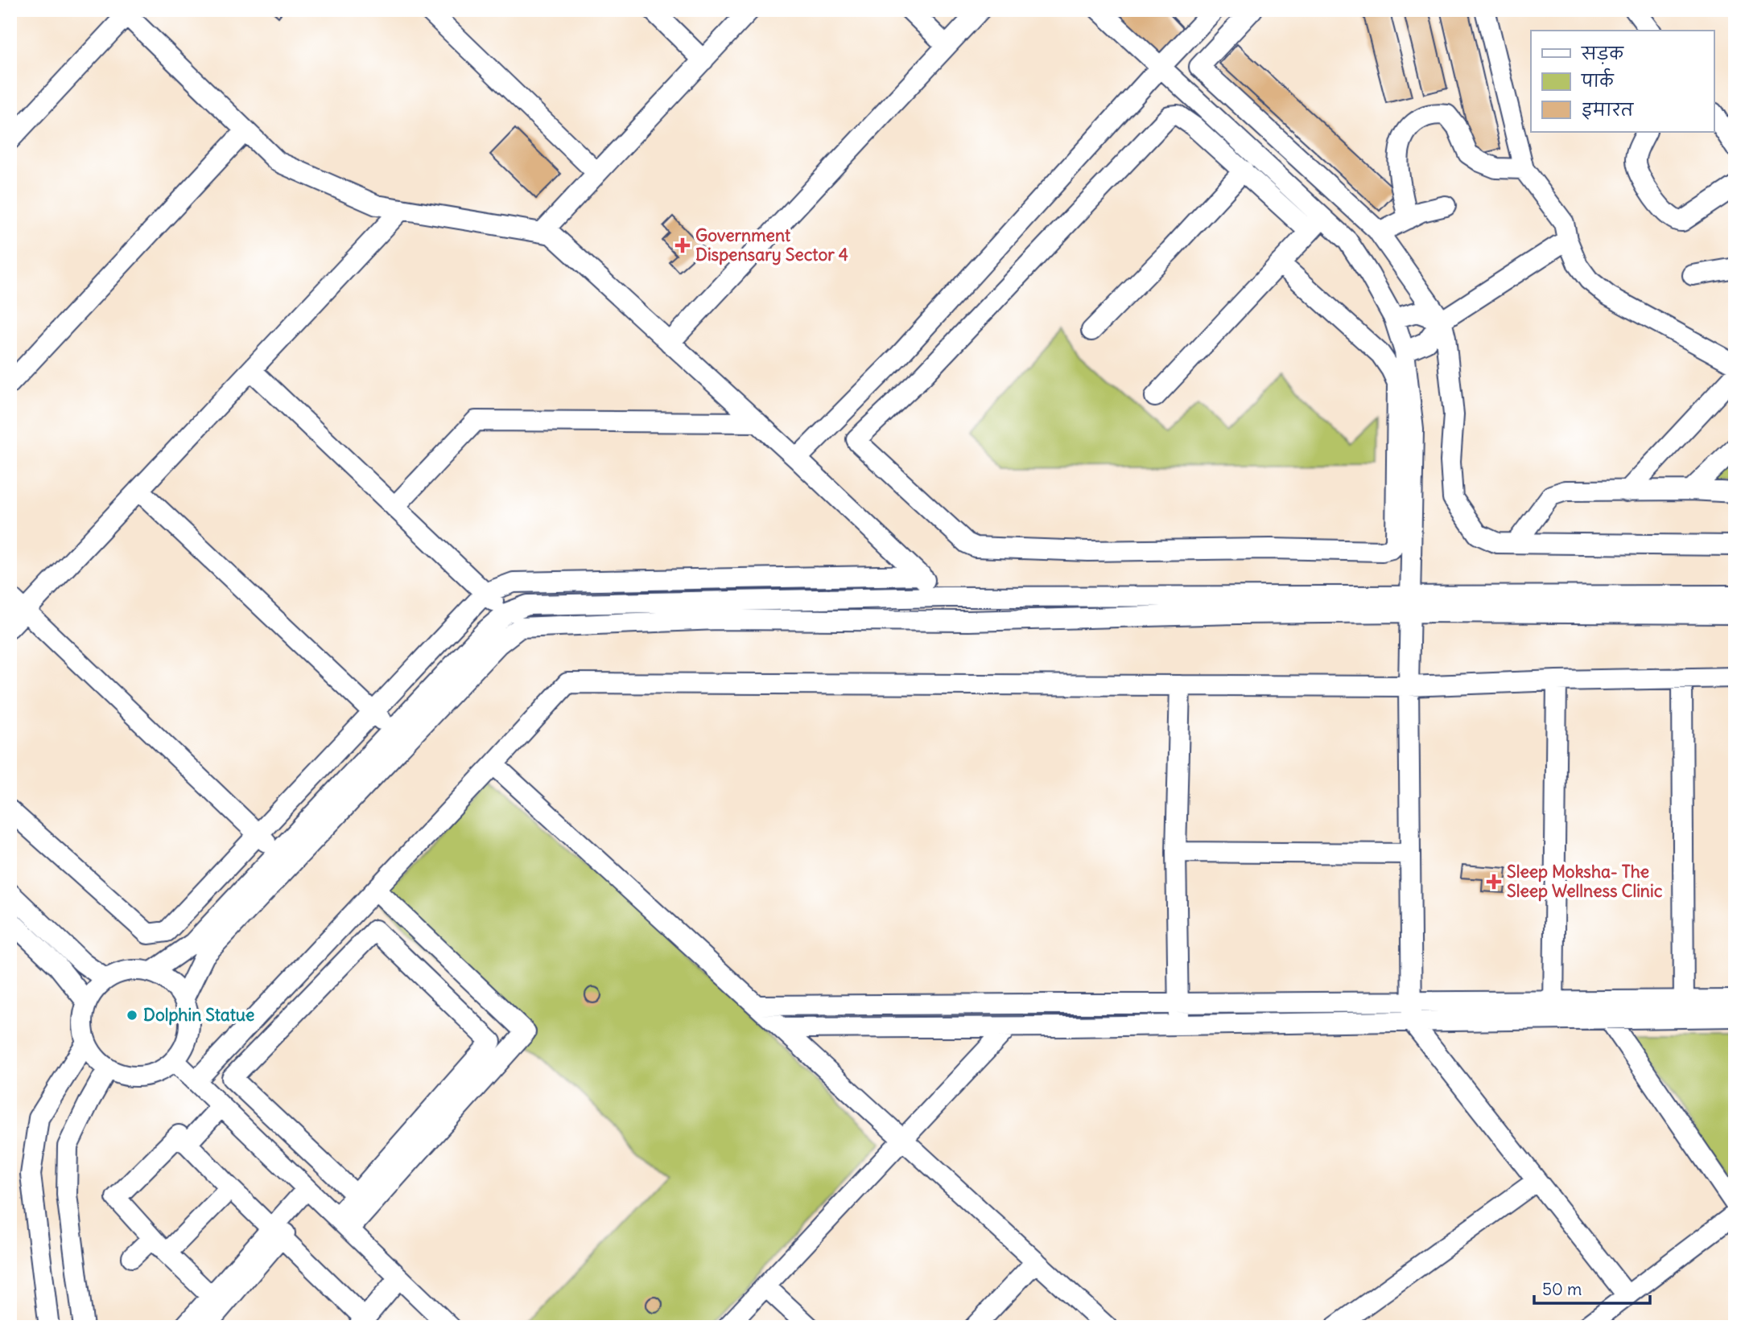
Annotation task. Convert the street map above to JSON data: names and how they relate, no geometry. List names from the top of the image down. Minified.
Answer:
{"places":{"health":["Government Dispensary Sector 4","Sleep Moksha- The Sleep Wellness Clinic"],"other":["Dolphin Statue"]},"legend":["सड़क","पार्क","इमारत"],"scale_bar":"50 m"}
